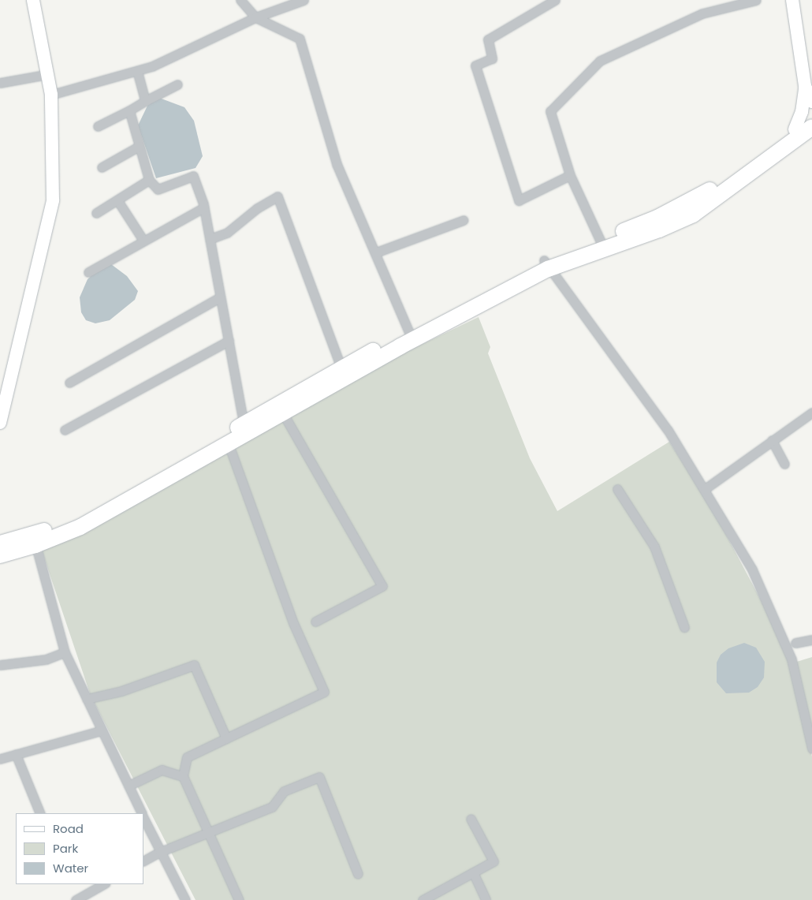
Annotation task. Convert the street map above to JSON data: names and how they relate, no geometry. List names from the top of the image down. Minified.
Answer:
{"legend":["Road","Park","Water"]}
